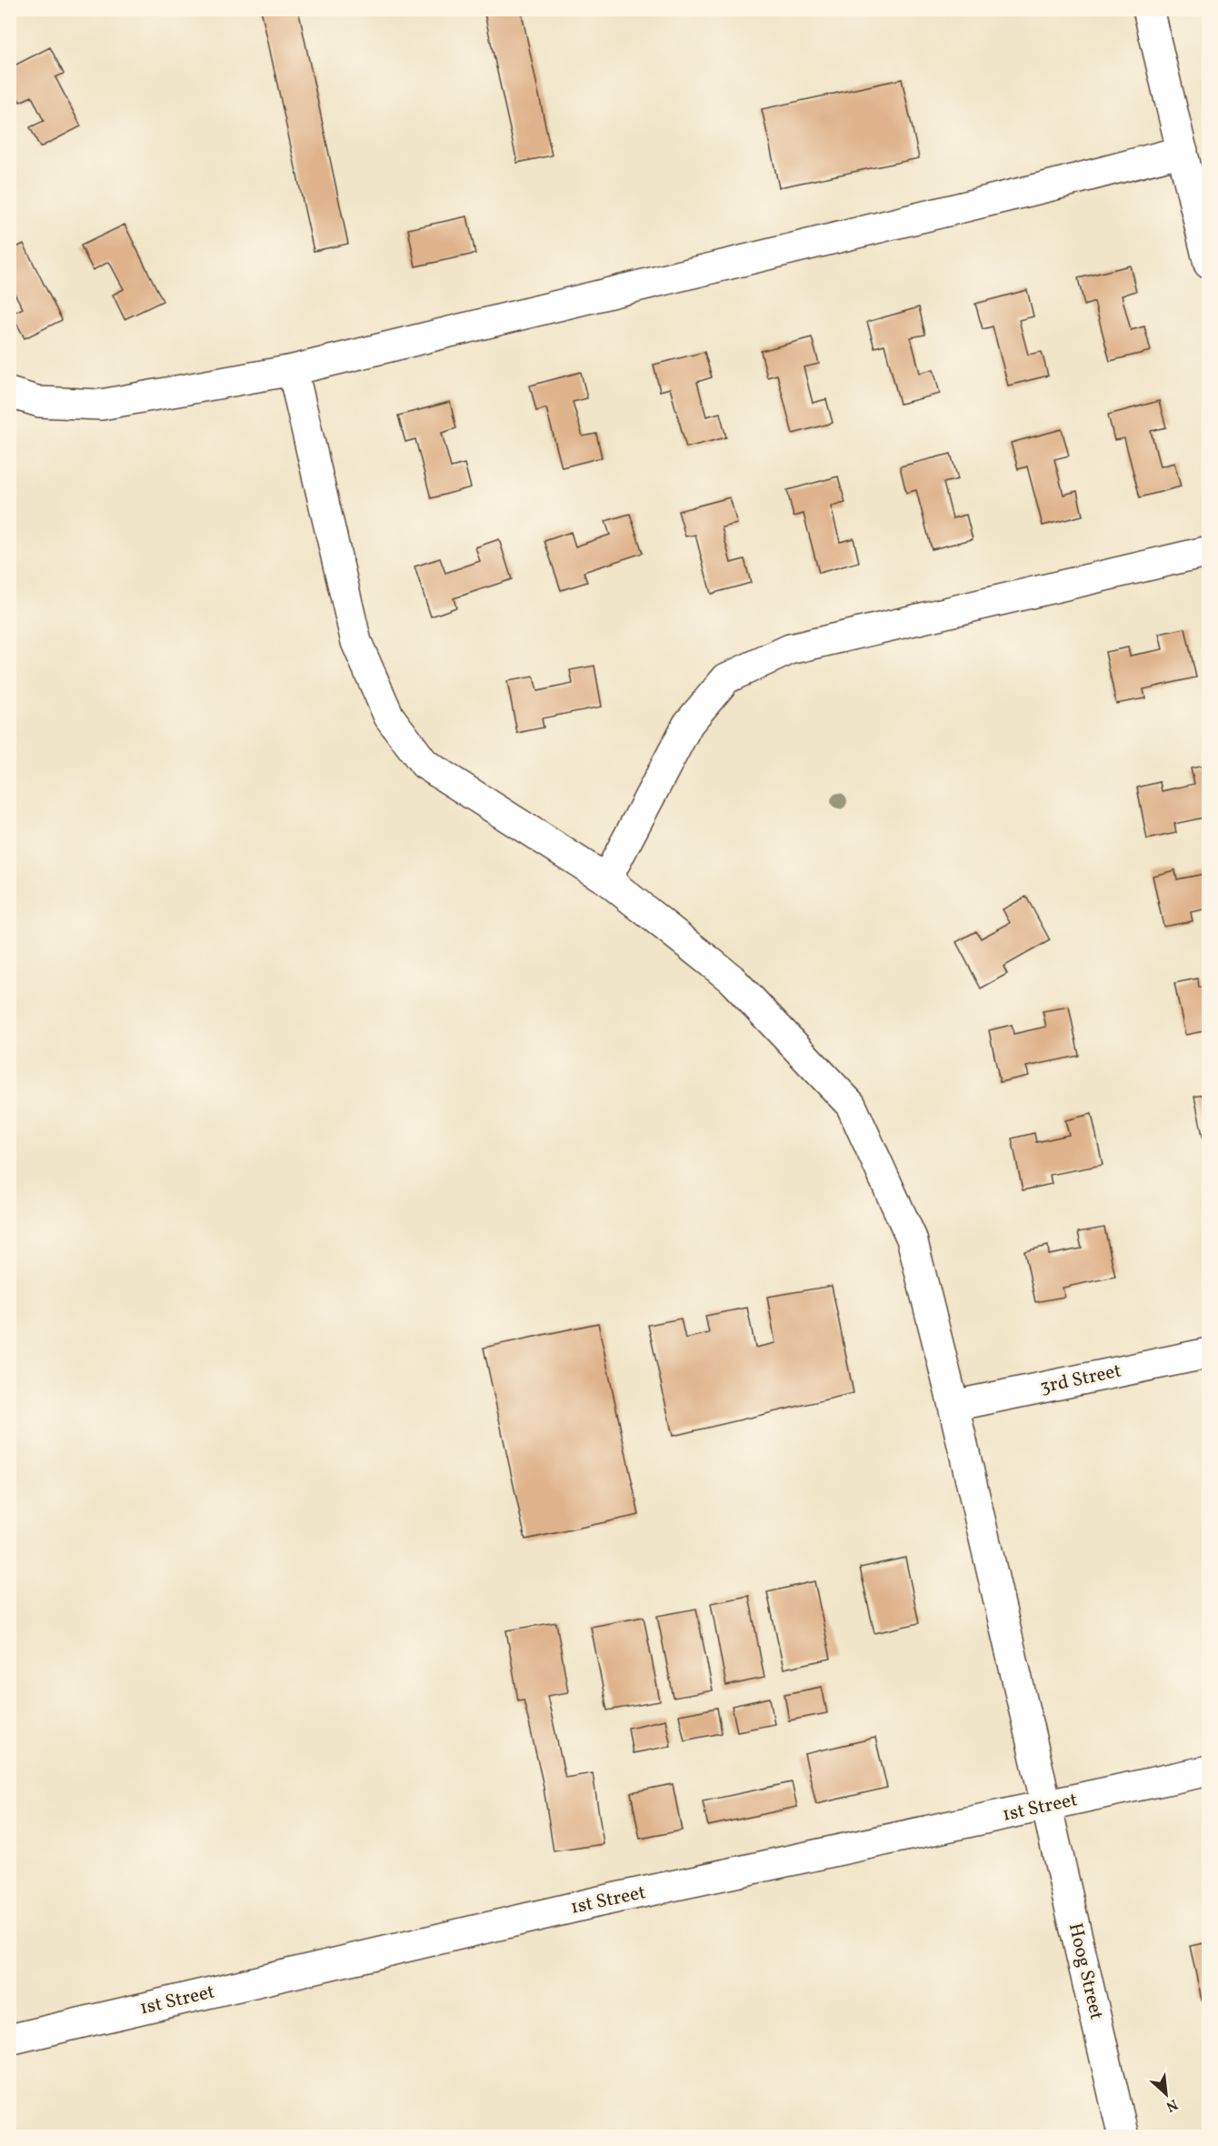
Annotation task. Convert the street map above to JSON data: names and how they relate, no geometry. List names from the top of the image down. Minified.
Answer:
{"streets":{"street":["3rd Street","1st Street","Hoog Street"]},"crossings":[["3rd Street","Hoog Street"],["1st Street","Hoog Street"]],"north":"bottom right"}
